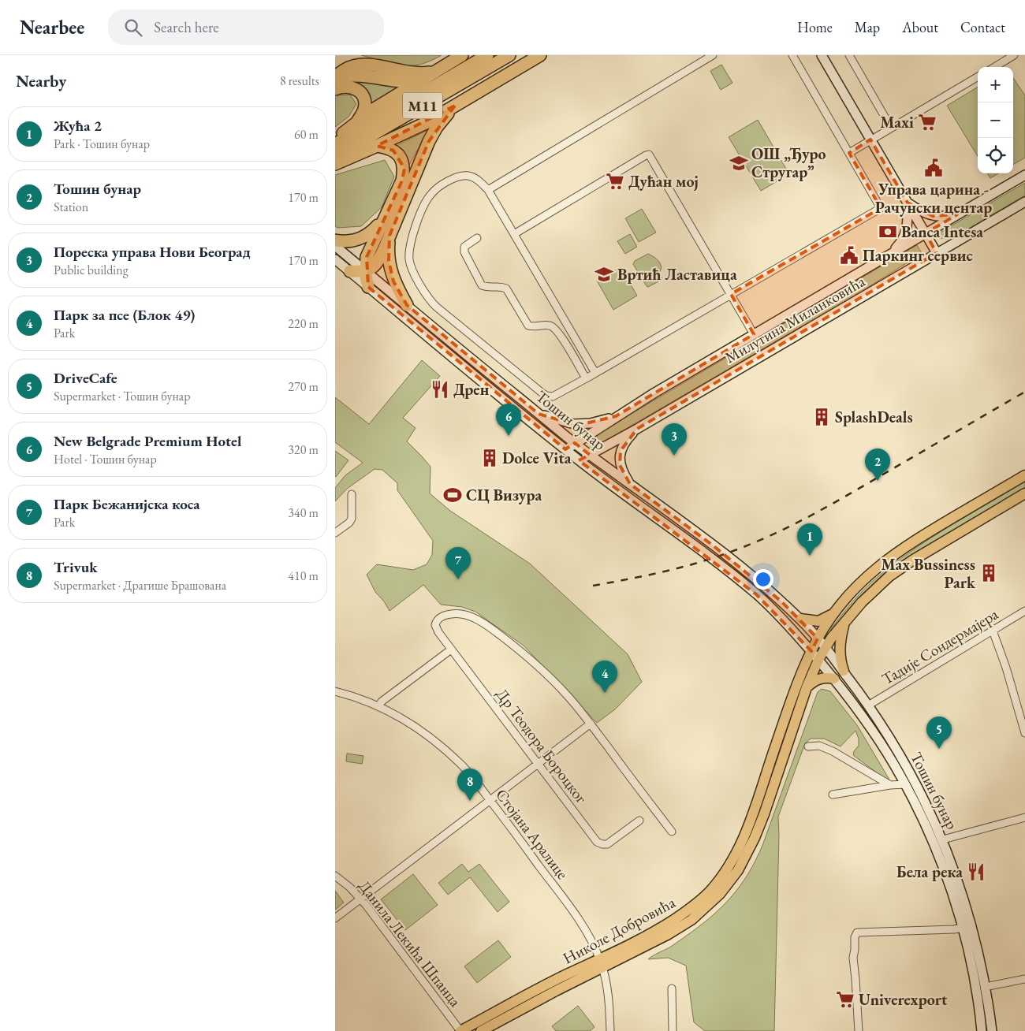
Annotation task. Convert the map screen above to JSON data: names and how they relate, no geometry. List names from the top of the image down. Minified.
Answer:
{"streets":{"highway":["M11"],"main road":["Милутина Миланковића","Тошин бунар","Николе Добровића"],"street":["Тадије Сондермајера","Др Теодора Бороцког","Стојана Аралице","Данила Лекића Шпанца"]},"crossings":[["Милутина Миланковића","Тошин бунар"],["Тошин бунар","Тадије Сондермајера"],["Тошин бунар","Николе Добровића"],["Стојана Аралице","Николе Добровића"],["Николе Добровића","Данила Лекића Шпанца"]],"places":{"supermarket":["Maxi","Дућан мој","Univerexport"],"school or university":["ОШ „Ђуро Стругар”","Вртић Ластавица"],"public building":["Управа царина - Рачунски центар","Паркинг сервис"],"bank":["Banca Intesa"],"restaurant":["Дрен","Бела река"],"building":["SplashDeals","Dolce Vita","Max Bussiness Park"],"sports":["СЦ Визура"]},"page":{"header":"Nearbee","search":"Search here","nav":["Home","Map","About","Contact"],"heading":["Nearby","8 results"],"map_buttons":["+","−"],"list":[{"mark":"1","name":"Жућа 2","note":"Park · Тошин бунар","value":"60 m"},{"mark":"2","name":"Тошин бунар","note":"Station","value":"170 m"},{"mark":"3","name":"Пореска управа Нови Београд","note":"Public building","value":"170 m"},{"mark":"4","name":"Парк за псе (Блок 49)","note":"Park","value":"220 m"},{"mark":"5","name":"DriveCafe","note":"Supermarket · Тошин бунар","value":"270 m"},{"mark":"6","name":"New Belgrade Premium Hotel","note":"Hotel · Тошин бунар","value":"320 m"},{"mark":"7","name":"Парк Бежанијска коса","note":"Park","value":"340 m"},{"mark":"8","name":"Trivuk","note":"Supermarket · Драгише Брашована","value":"410 m"}],"pins":["6","3","2","1","7","4","5","8"]}}
